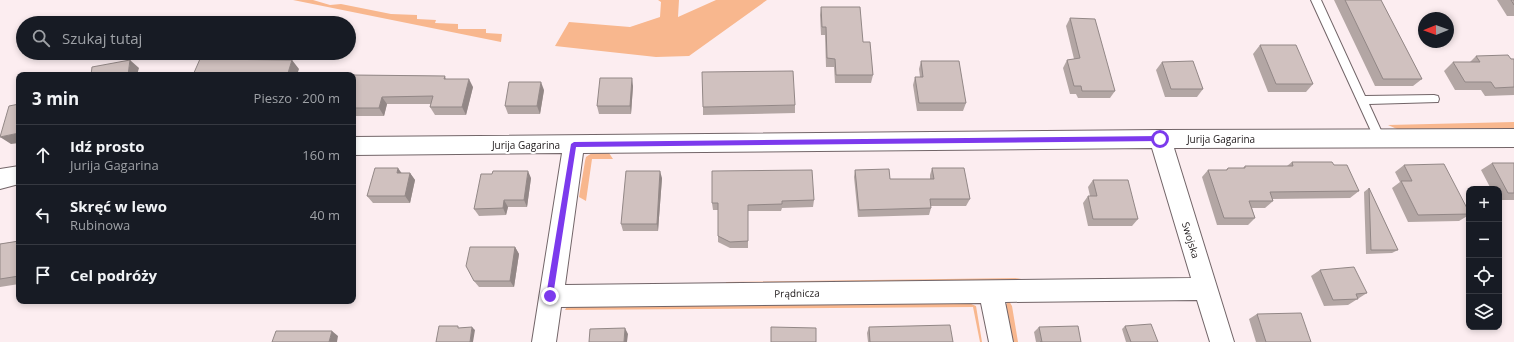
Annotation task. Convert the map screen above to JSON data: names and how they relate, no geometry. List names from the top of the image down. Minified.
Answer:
{"streets":{"street":["Jurija Gagarina","Swojska","Prądnicza"]},"crossings":[["Jurija Gagarina","Swojska"],["Swojska","Prądnicza"]],"north":"left","page":{"search":"Szukaj tutaj","heading":["3 min","Pieszo · 200 m"],"list":[["Idź prosto","Jurija Gagarina","160 m"],["Skręć w lewo","Rubinowa","40 m"],"Cel podróży"],"map_buttons":["+","−"]}}
